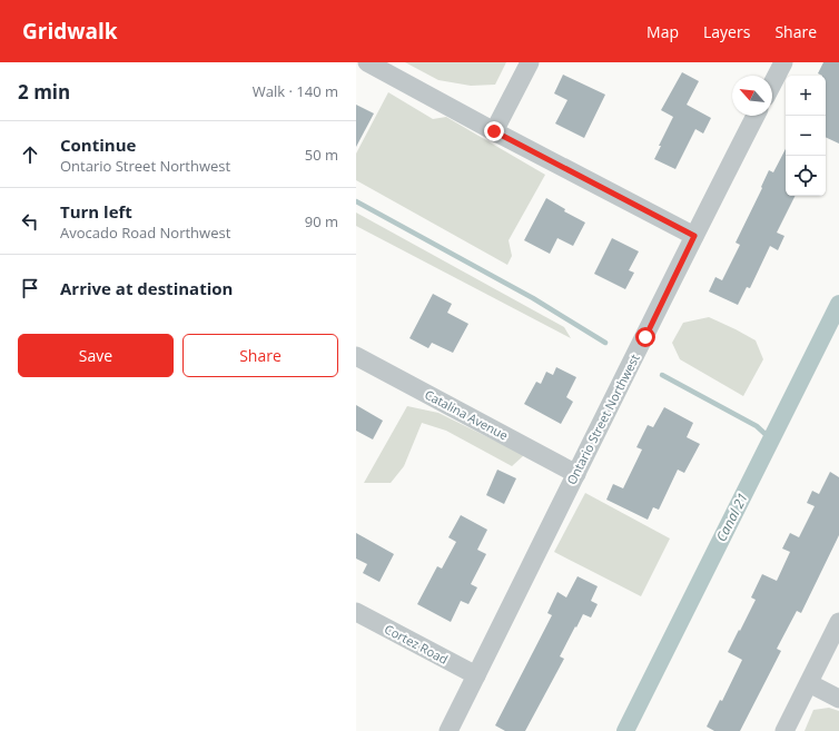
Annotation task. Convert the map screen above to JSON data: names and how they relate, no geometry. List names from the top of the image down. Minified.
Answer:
{"streets":{"street":["Catalina Avenue","Ontario Street Northwest","Cortez Road"]},"crossings":[["Catalina Avenue","Ontario Street Northwest"],["Ontario Street Northwest","Cortez Road"]],"water":["Canal 21"],"north":"top left","page":{"header":"Gridwalk","nav":["Map","Layers","Share"],"heading":["2 min","Walk · 140 m"],"map_buttons":["+","−"],"list":[["Continue","Ontario Street Northwest","50 m"],["Turn left","Avocado Road Northwest","90 m"],"Arrive at destination"],"buttons":["Save","Share"]}}
